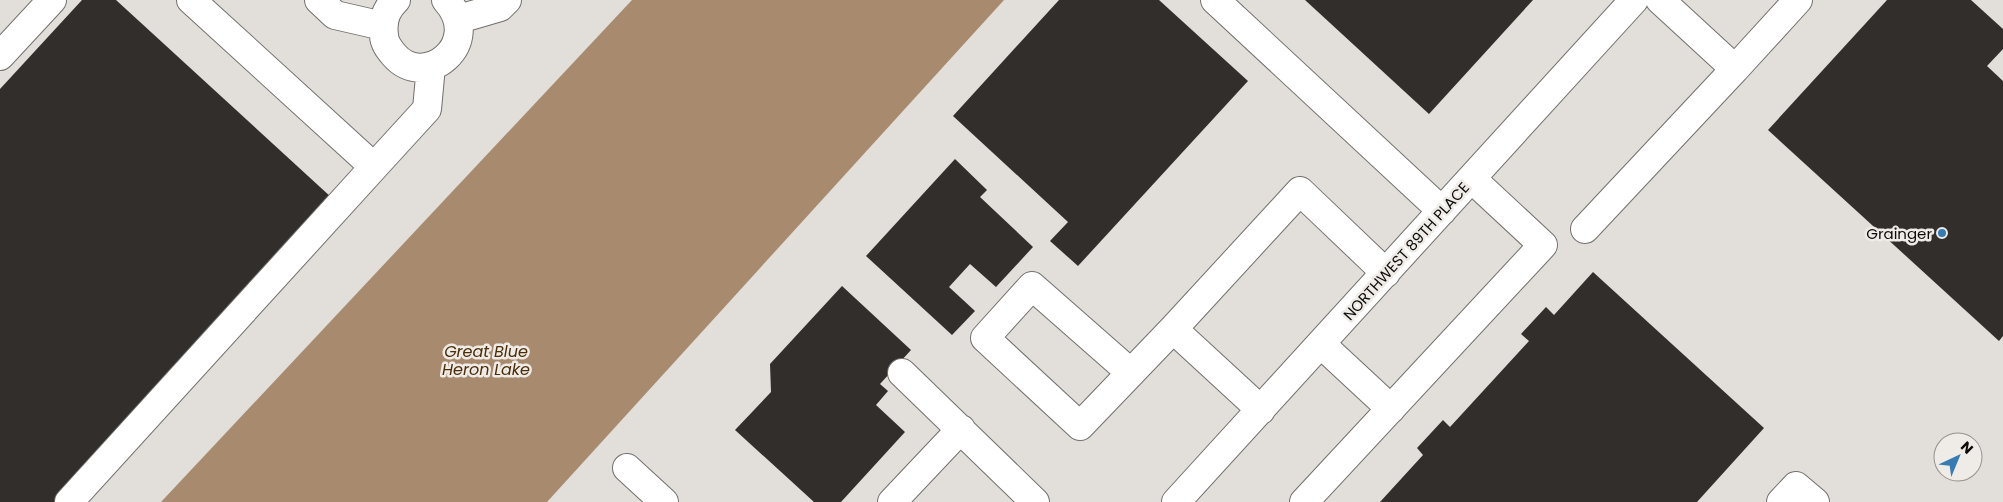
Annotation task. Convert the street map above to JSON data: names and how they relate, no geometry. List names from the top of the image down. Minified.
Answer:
{"streets":{"street":["NORTHWEST 89TH PLACE"]},"water":["Great Blue Heron Lake"],"places":["Grainger"],"north":"top right"}
